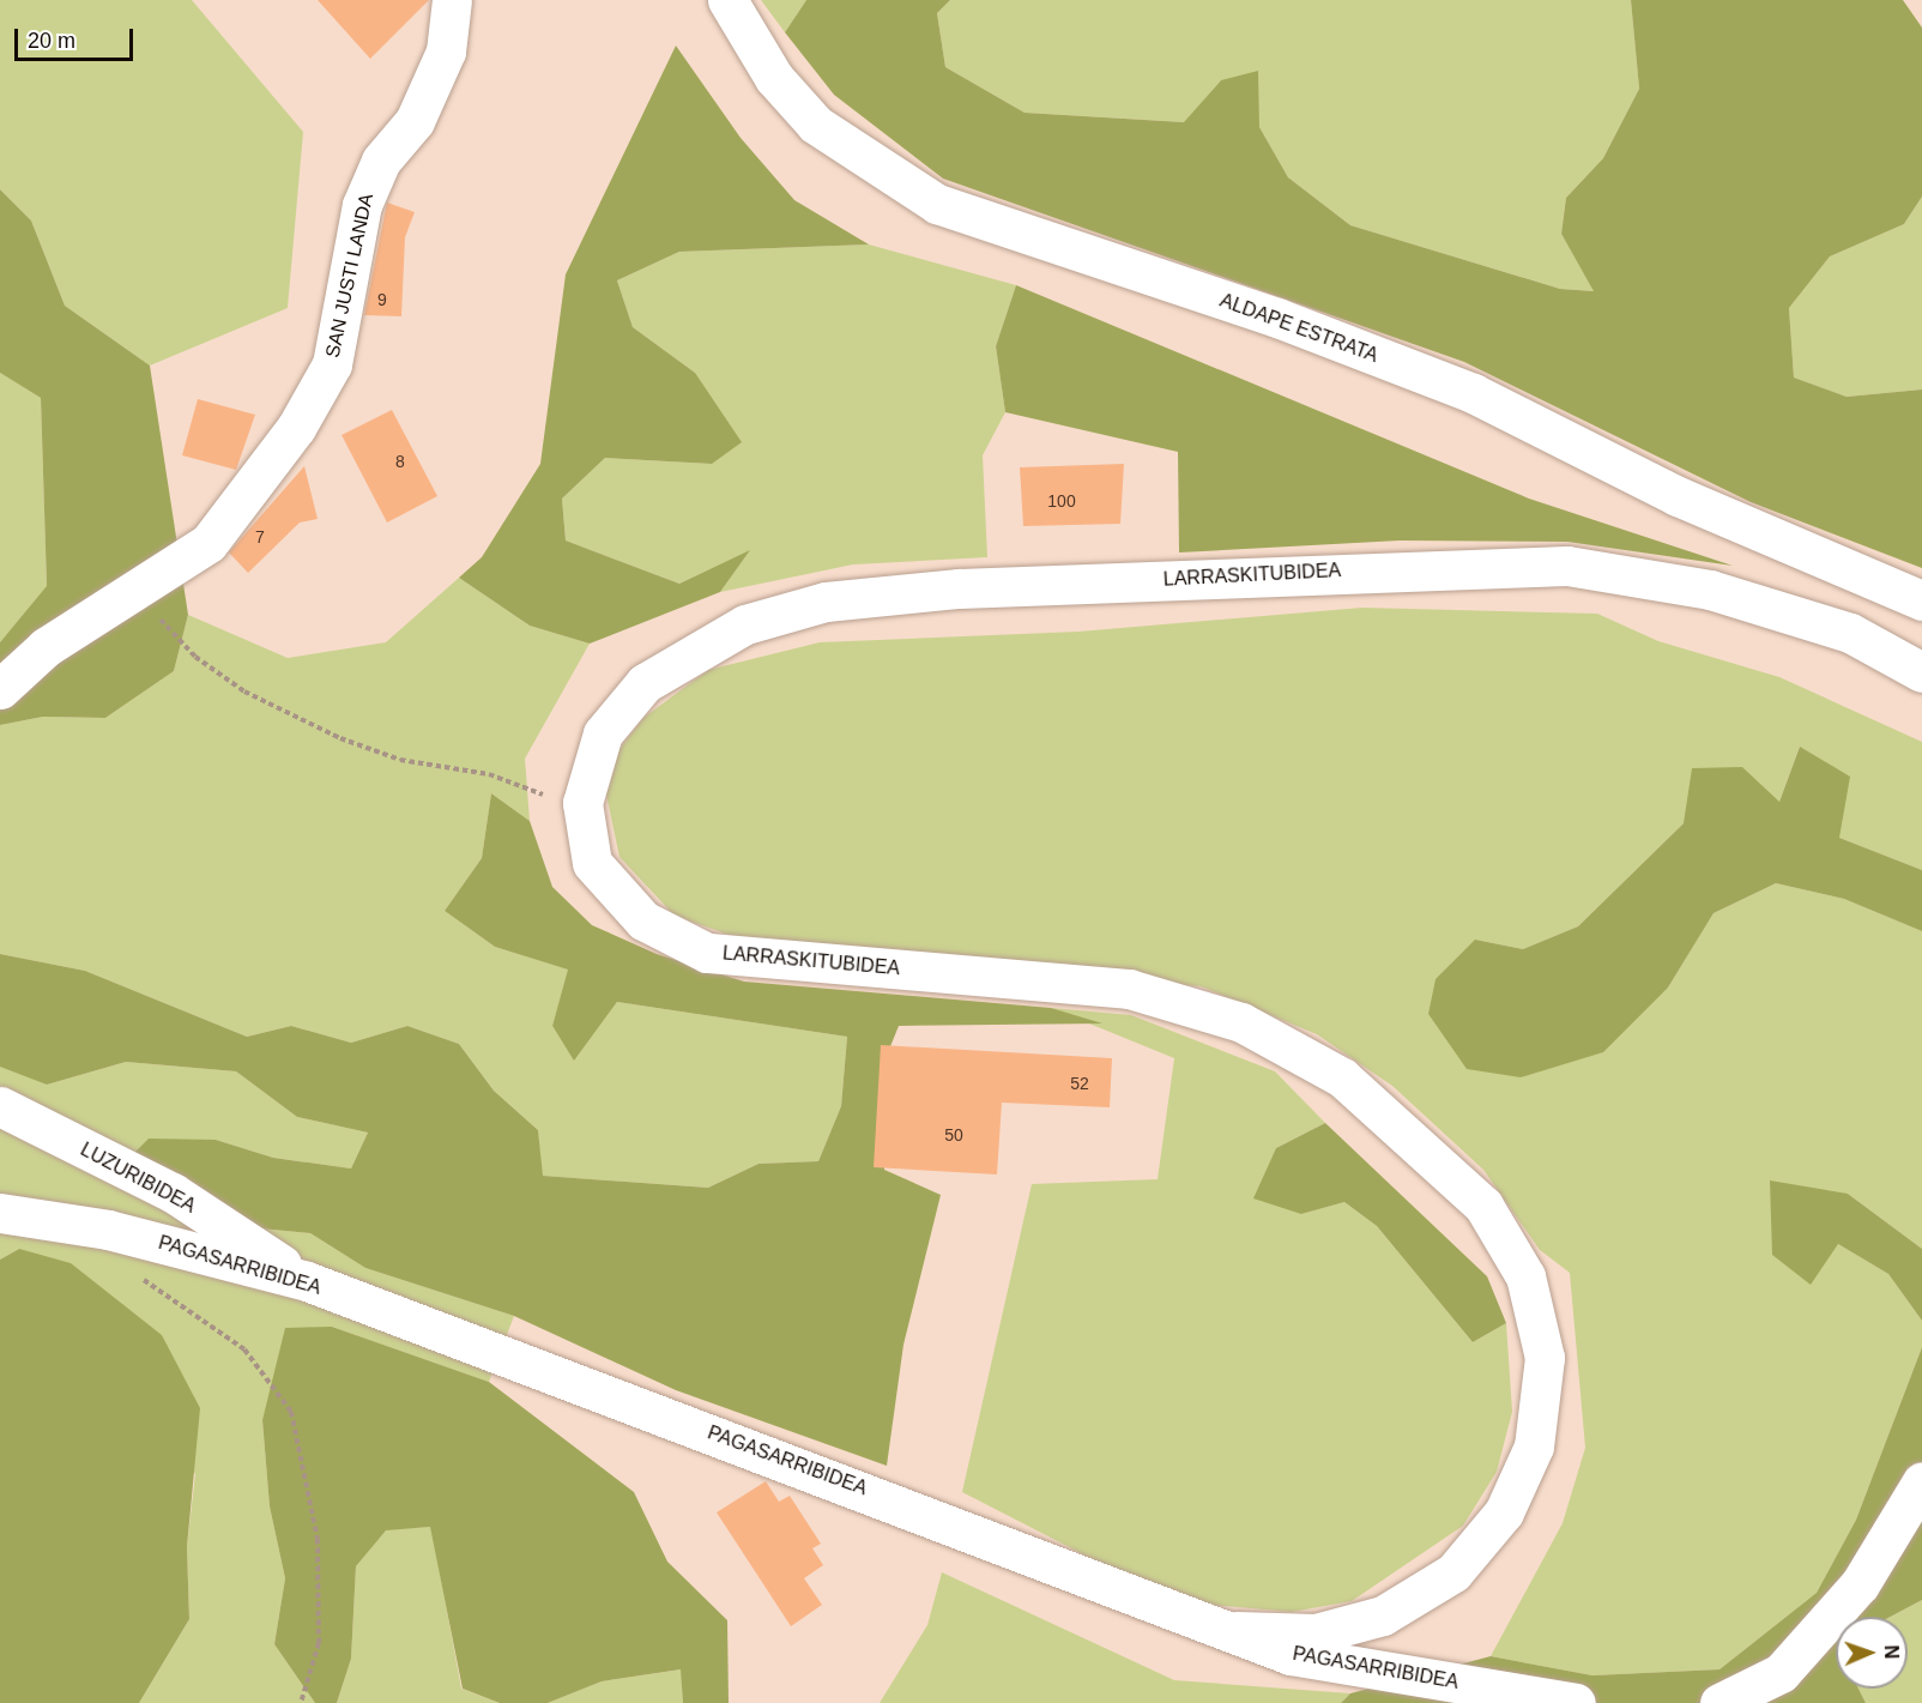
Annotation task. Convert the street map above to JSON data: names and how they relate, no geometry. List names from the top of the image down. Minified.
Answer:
{"streets":{"street":["SAN JUSTI LANDA","ALDAPE ESTRATA","LARRASKITUBIDEA","LUZURIBIDEA","PAGASARRIBIDEA"]},"crossings":[["LARRASKITUBIDEA","PAGASARRIBIDEA"],["LUZURIBIDEA","PAGASARRIBIDEA"]],"house_numbers":["9","8","100","7","52","50"],"scale_bar":"20 m","north":"right"}
